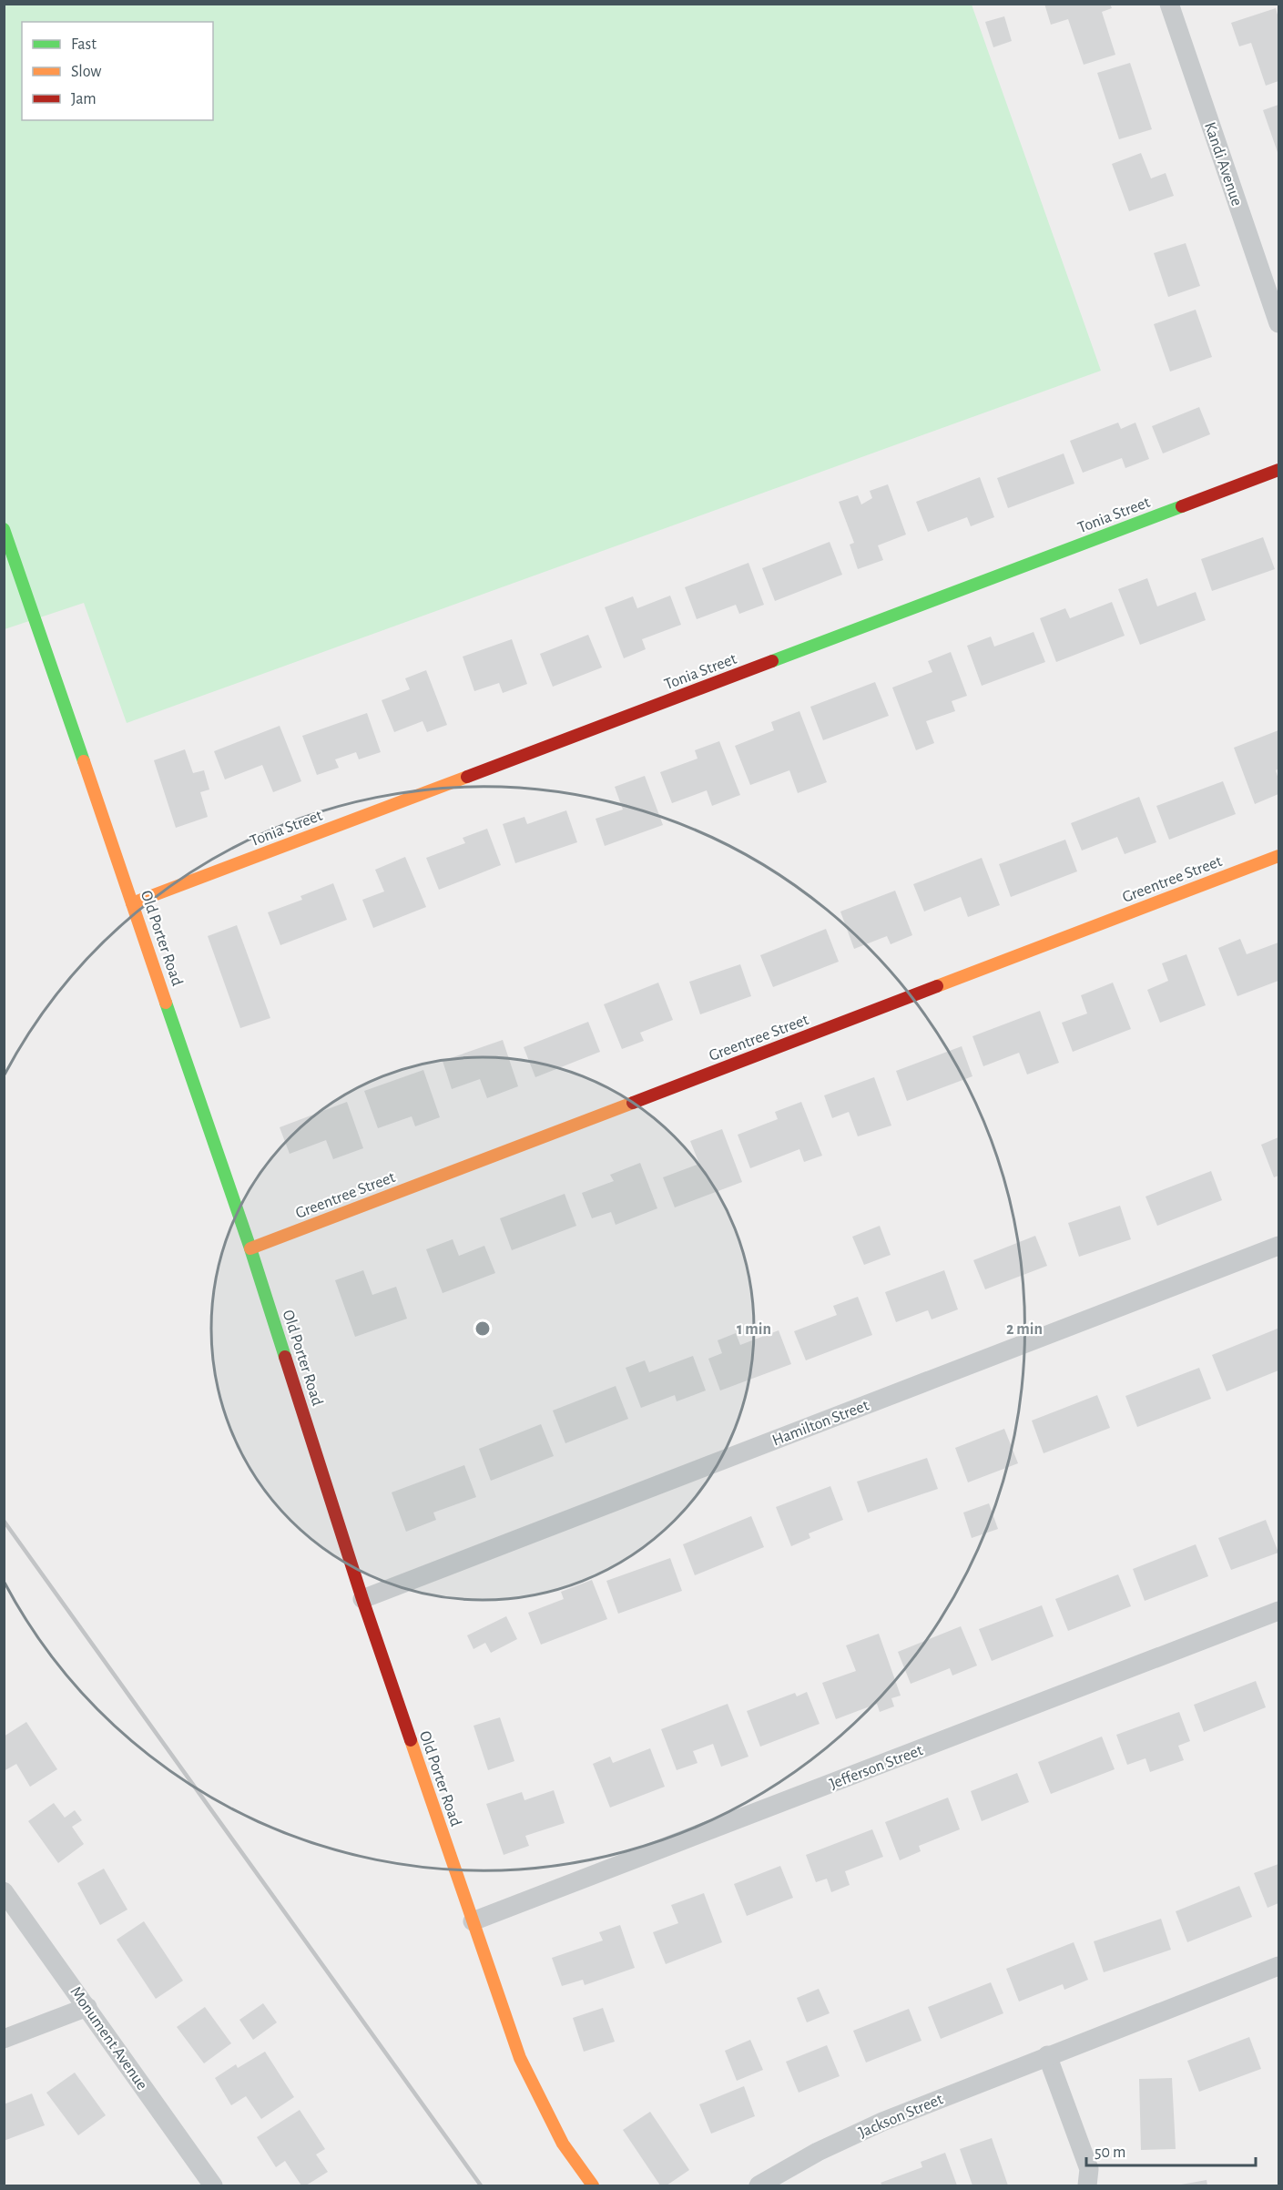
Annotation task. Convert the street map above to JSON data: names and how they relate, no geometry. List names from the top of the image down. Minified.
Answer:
{"streets":{"street":["Kandi Avenue","Tonia Street","Greentree Street","Old Porter Road","Hamilton Street","Jefferson Street","Monument Avenue","Jackson Street"]},"crossings":[["Tonia Street","Old Porter Road"],["Greentree Street","Old Porter Road"],["Old Porter Road","Hamilton Street"],["Old Porter Road","Jefferson Street"]],"legend":["Fast","Slow","Jam"],"scale_bar":"50 m","rings":["1 min","2 min"]}
